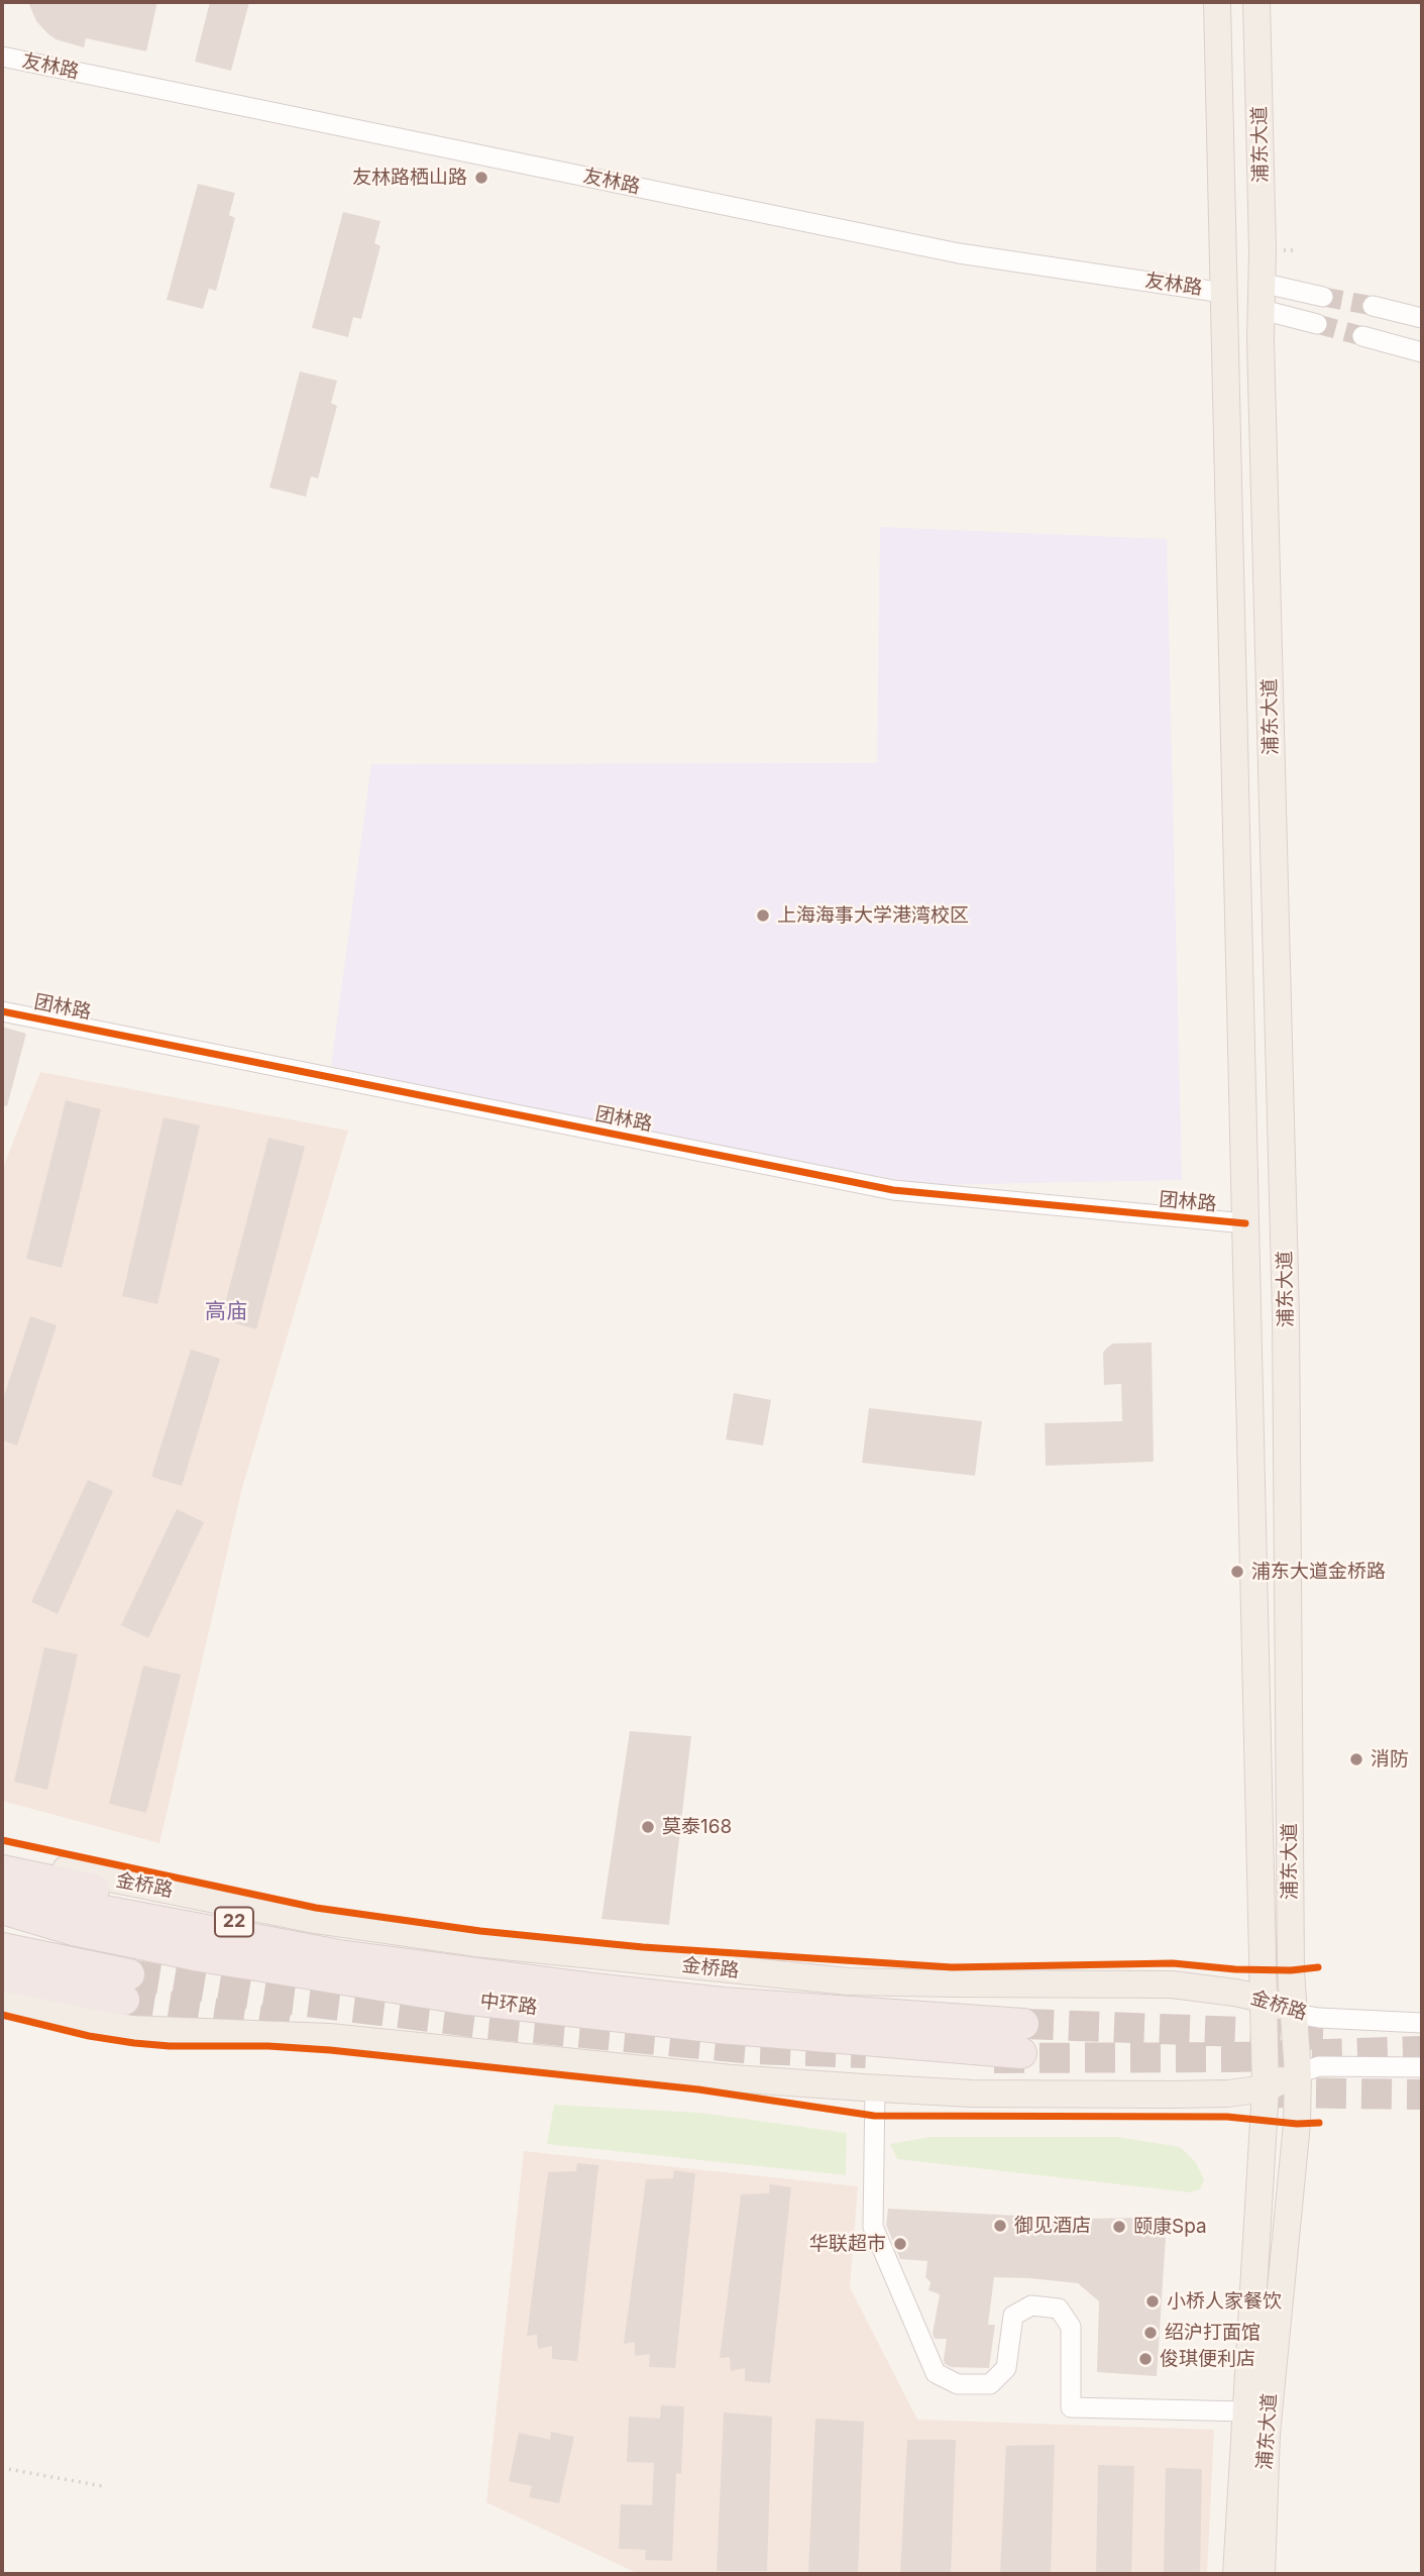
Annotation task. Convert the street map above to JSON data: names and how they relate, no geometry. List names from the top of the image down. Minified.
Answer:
{"streets":{"highway":["22","中环路"],"main road":["浦东大道","金桥路"],"street":["友林路","团林路"]},"crossings":[["友林路","浦东大道"],["浦东大道","团林路"],["浦东大道","金桥路"],["22","中环路"]],"districts":["高庙"],"places":["友林路栖山路","上海海事大学港湾校区","浦东大道金桥路","消防","莫泰168","御见酒店","颐康Spa","华联超市","小桥人家餐饮","绍沪打面馆","俊琪便利店"]}
